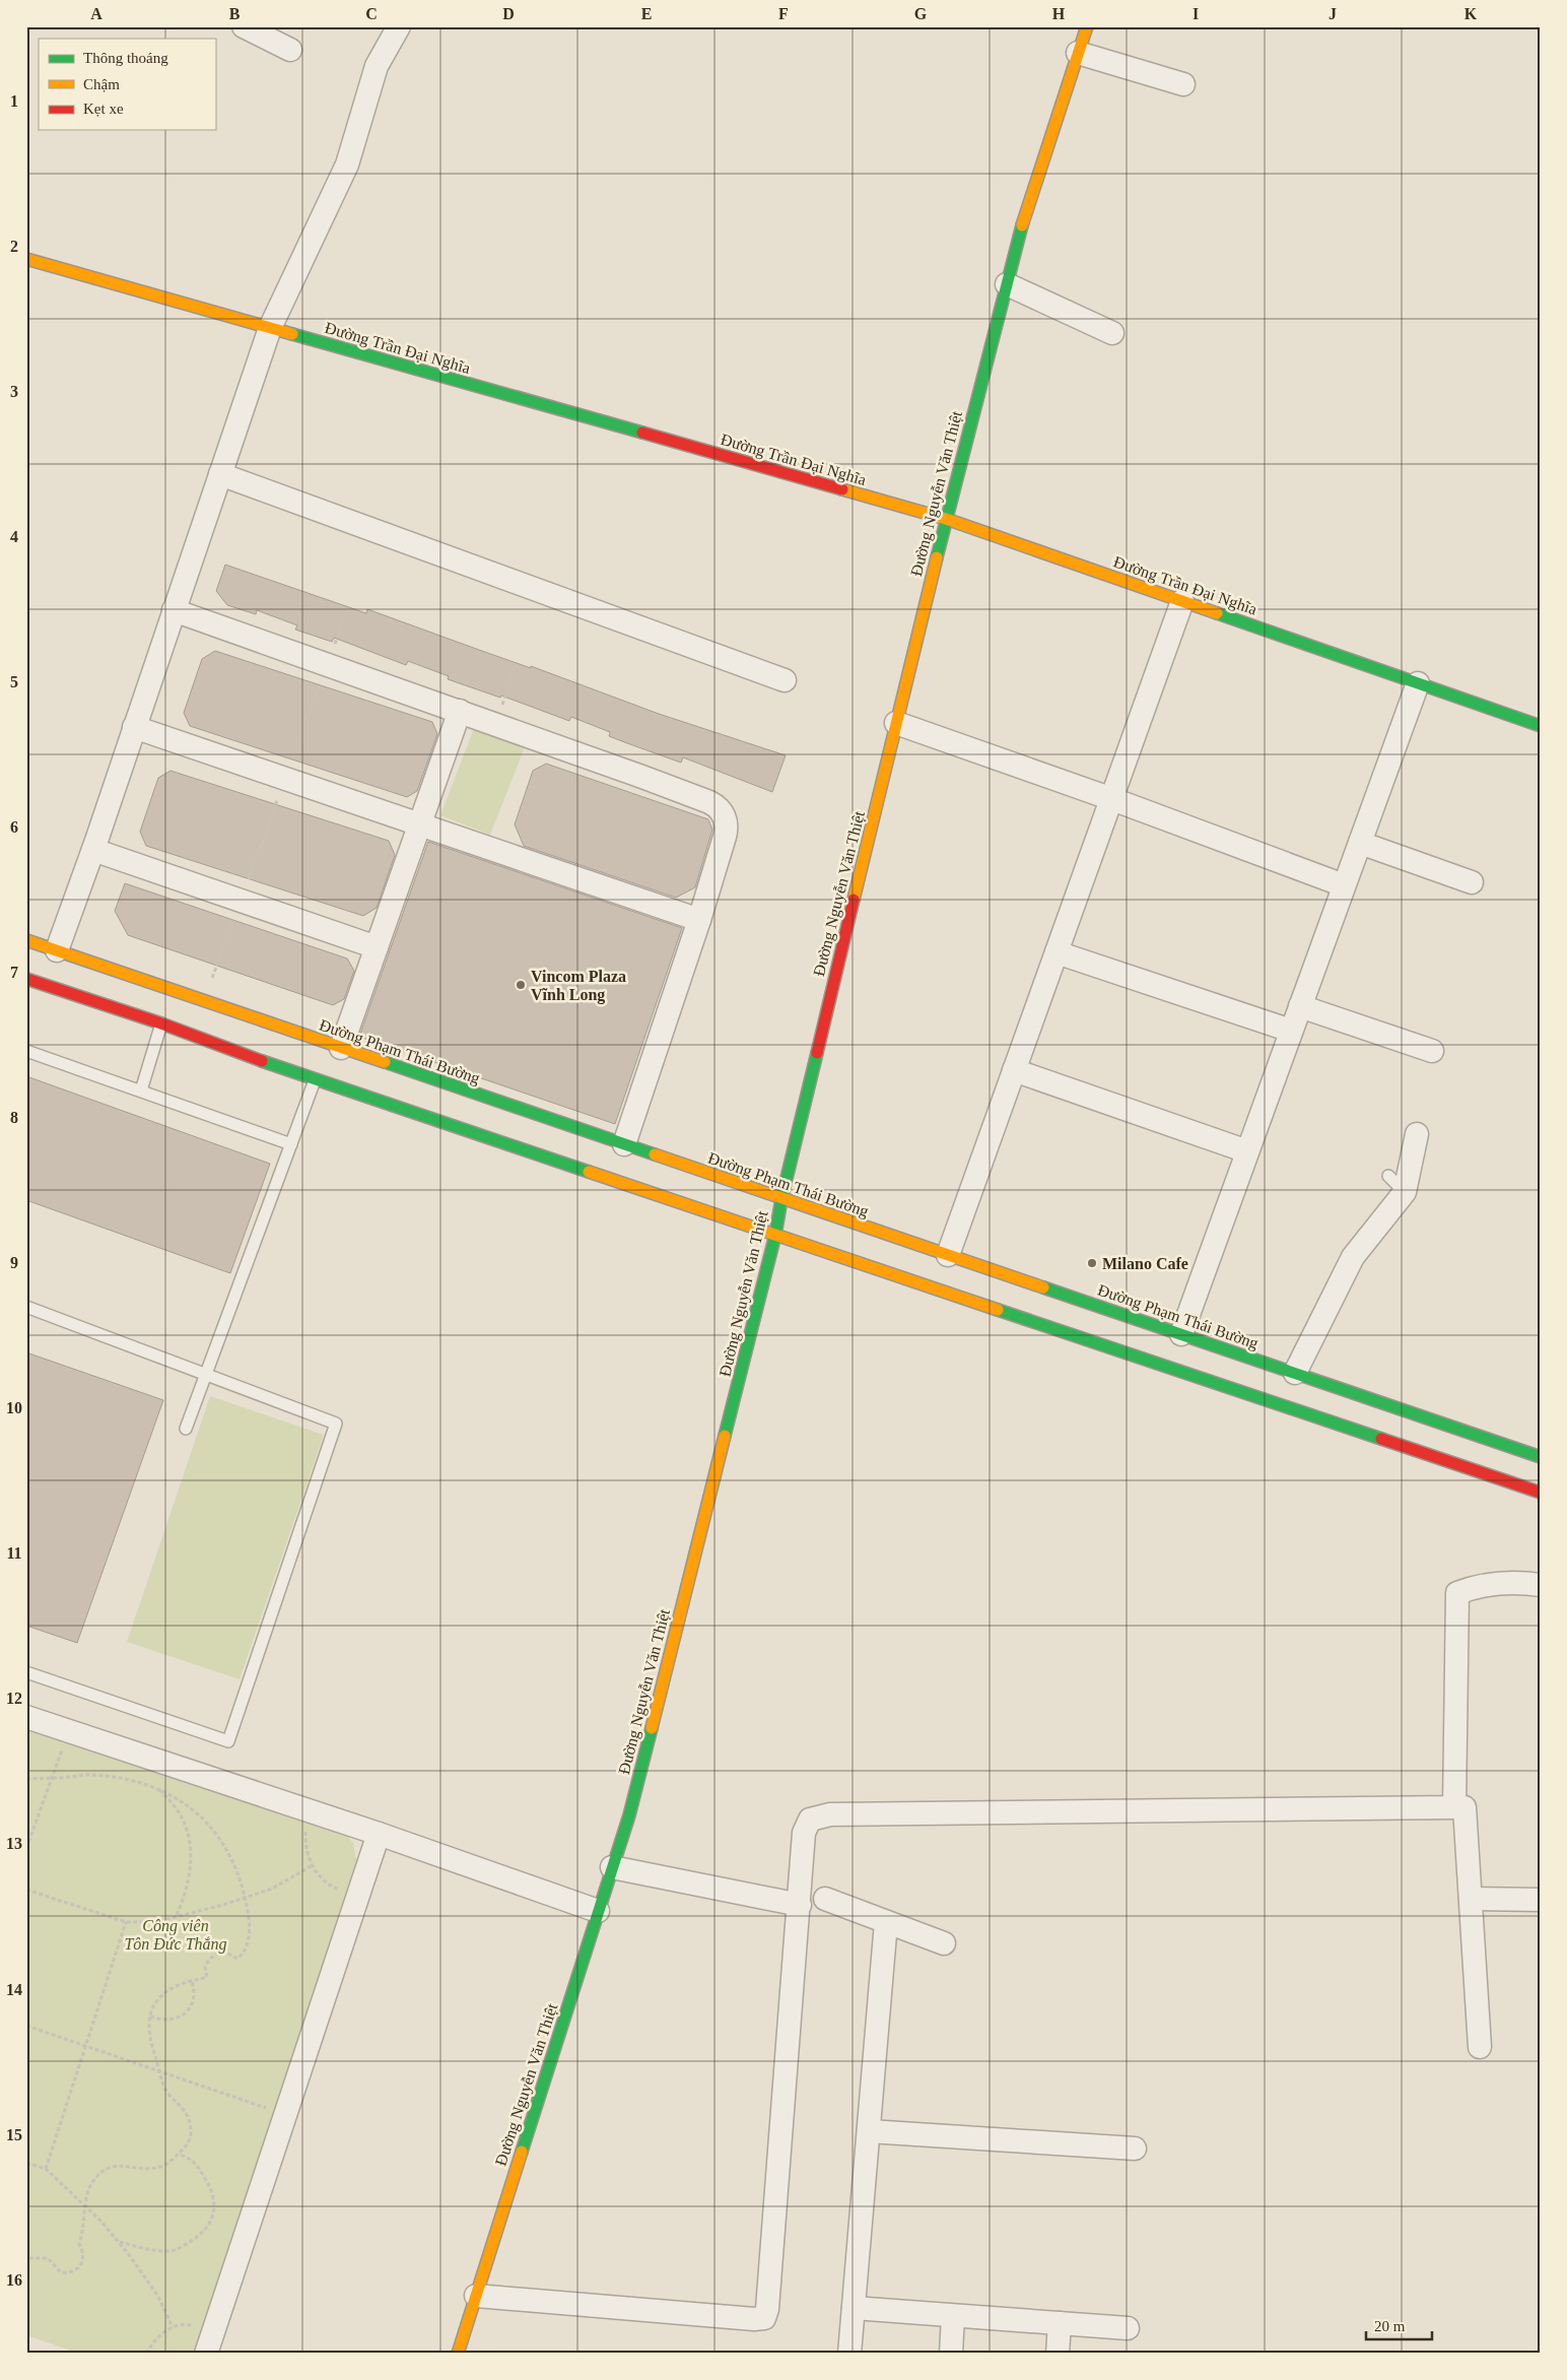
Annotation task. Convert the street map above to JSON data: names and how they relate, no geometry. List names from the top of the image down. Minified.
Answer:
{"streets":{"street":["Đường Trần Đại Nghĩa","Đường Nguyễn Văn Thiệt","Đường Phạm Thái Bường"]},"crossings":[["Đường Trần Đại Nghĩa","Đường Nguyễn Văn Thiệt"],["Đường Nguyễn Văn Thiệt","Đường Phạm Thái Bường"]],"parks":["Công viên Tôn Đức Thắng"],"places":["Vincom Plaza Vĩnh Long","Milano Cafe"],"legend":["Thông thoáng","Chậm","Kẹt xe"],"scale_bar":"20 m","grid":{"columns":["A","B","C","D","E","F","G","H","I","J","K"],"rows":["1","2","3","4","5","6","7","8","9","10","11","12","13","14","15","16"]}}
